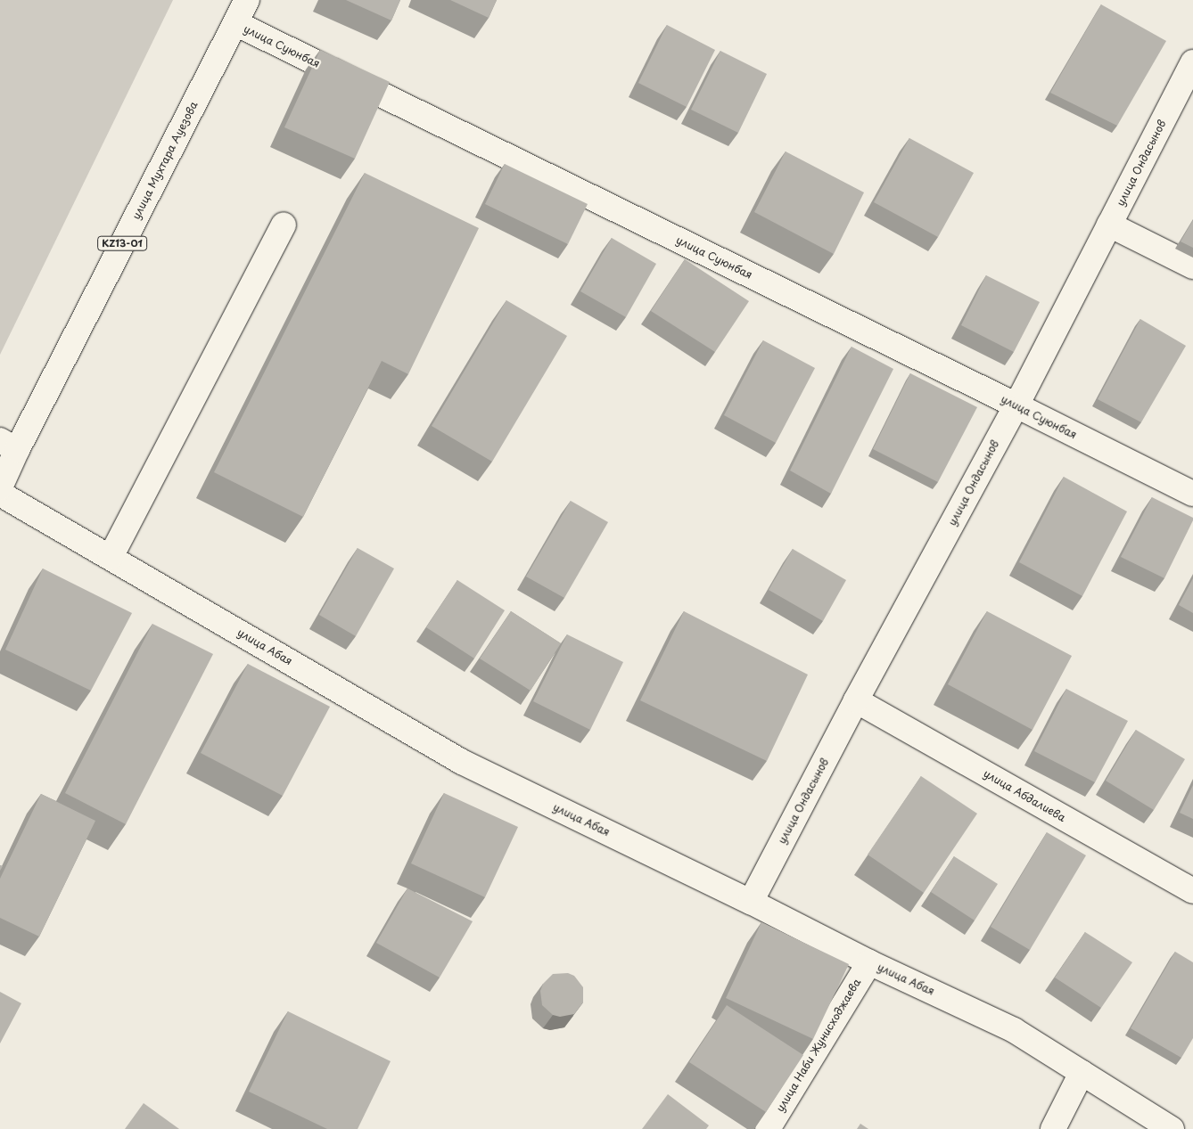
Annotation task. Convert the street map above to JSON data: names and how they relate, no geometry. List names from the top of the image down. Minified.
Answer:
{"streets":{"street":["улица Суюнбая","улица Мухтара Ауезова","улица Ондасынов","KZ13-01","улица Абая","улица Абдалиева","улица Наби Жунисходжаева"]},"crossings":[["улица Суюнбая","улица Мухтара Ауезова"],["улица Суюнбая","улица Ондасынов"],["улица Ондасынов","улица Абая"],["улица Ондасынов","улица Абдалиева"],["улица Абая","улица Наби Жунисходжаева"]]}
